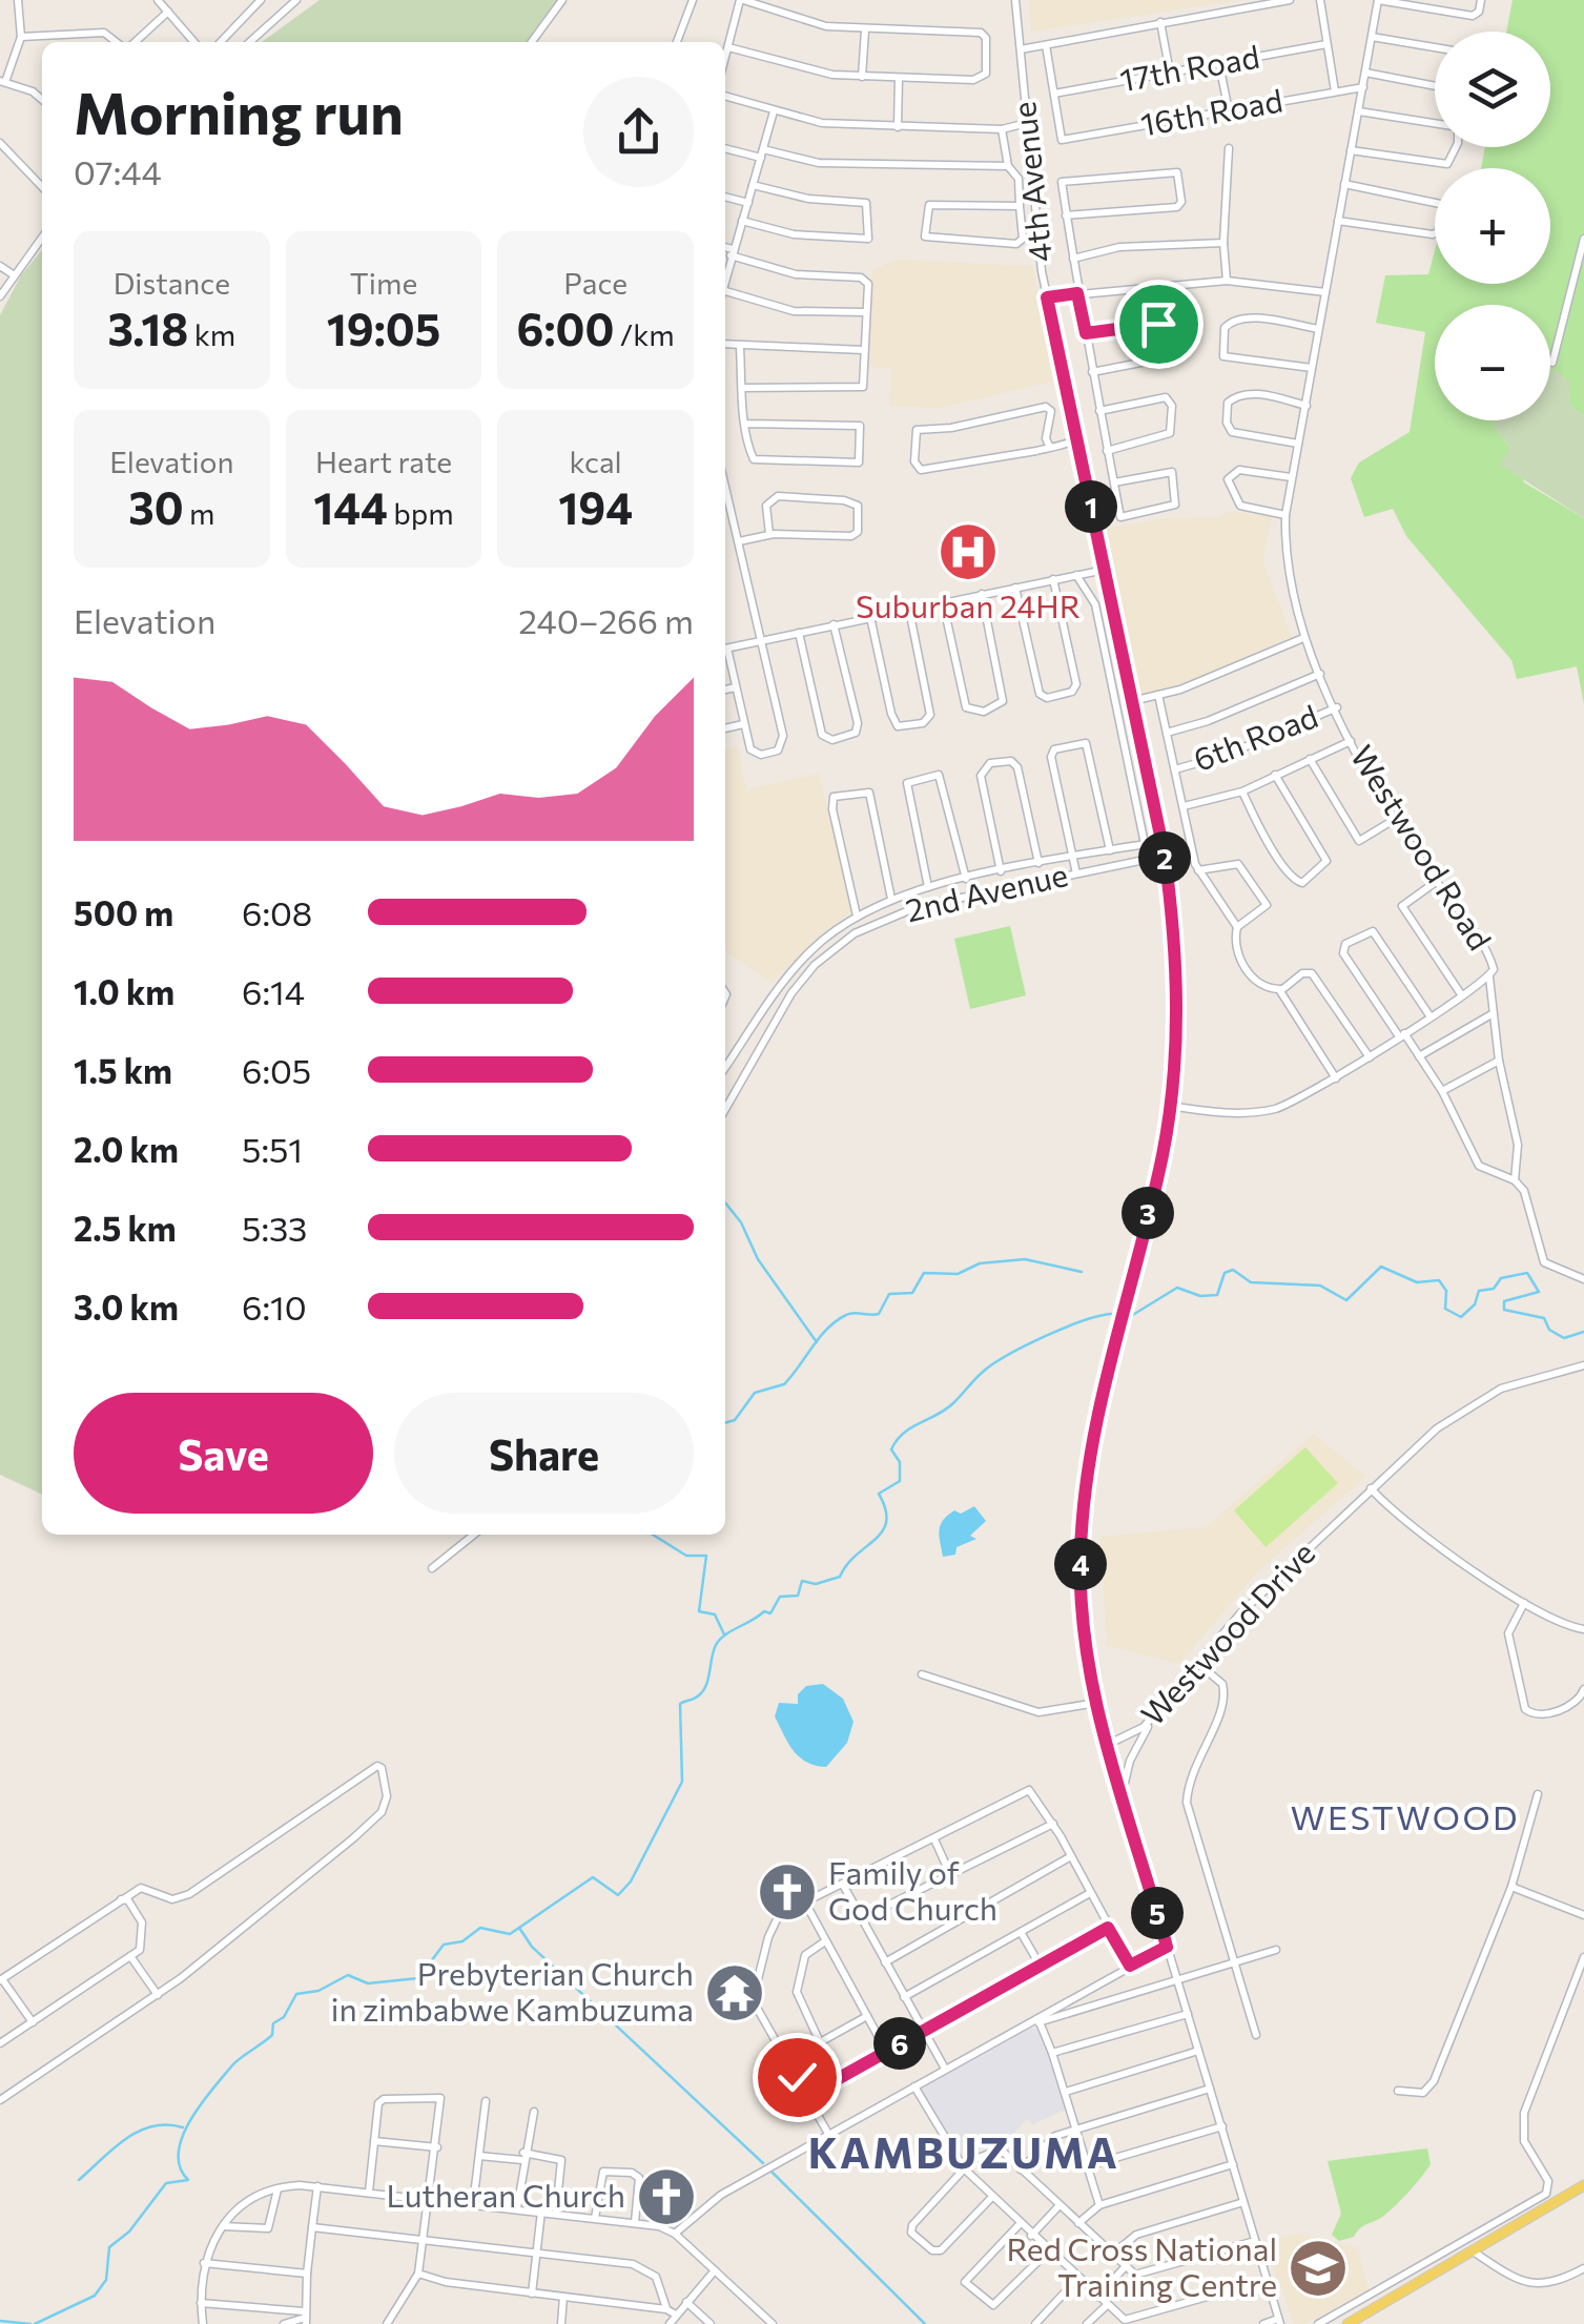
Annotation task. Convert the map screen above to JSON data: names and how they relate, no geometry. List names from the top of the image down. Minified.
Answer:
{"streets":{"street":["17th Road","16th Road","4th Avenue","6th Road","Westwood Road","2nd Avenue","Westwood Drive"]},"crossings":[["17th Road","16th Road"],["16th Road","Westwood Road"],["4th Avenue","Westwood Road"],["4th Avenue","2nd Avenue"],["4th Avenue","Westwood Drive"],["6th Road","Westwood Road"]],"districts":["WESTWOOD","KAMBUZUMA"],"places":{"hospital":["Suburban 24HR"],"church":["Family of God Church","Lutheran Church"],"temple":["Prebyterian Church in zimbabwe Kambuzuma"],"school or university":["Red Cross National Training Centre"]},"page":{"map_buttons":["+","−"],"heading":["Morning run","07:44"],"stats":[["Distance","3.18 km"],["Time","19:05"],["Pace","6:00 /km"],["Elevation","30 m"],["Heart rate","144 bpm"],["kcal","194"]],"pins":["1","2","3","4","5","6"],"chart":["Elevation","240–266 m"],"list":[{"name":"500 m","note":"6:08"},{"name":"1.0 km","note":"6:14"},{"name":"1.5 km","note":"6:05"},{"name":"2.0 km","note":"5:51"},{"name":"2.5 km","note":"5:33"},{"name":"3.0 km","note":"6:10"}],"buttons":["Save","Share"]}}
